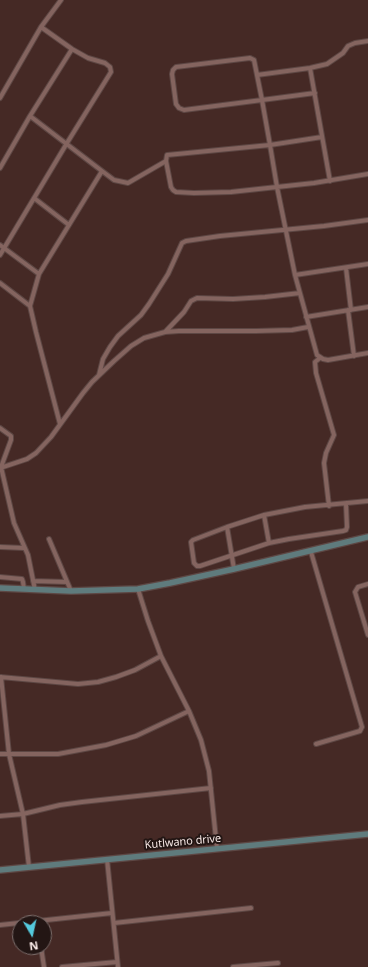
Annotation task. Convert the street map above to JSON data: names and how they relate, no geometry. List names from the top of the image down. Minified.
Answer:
{"streets":{"street":["Kutlwano drive"]},"north":"bottom"}
